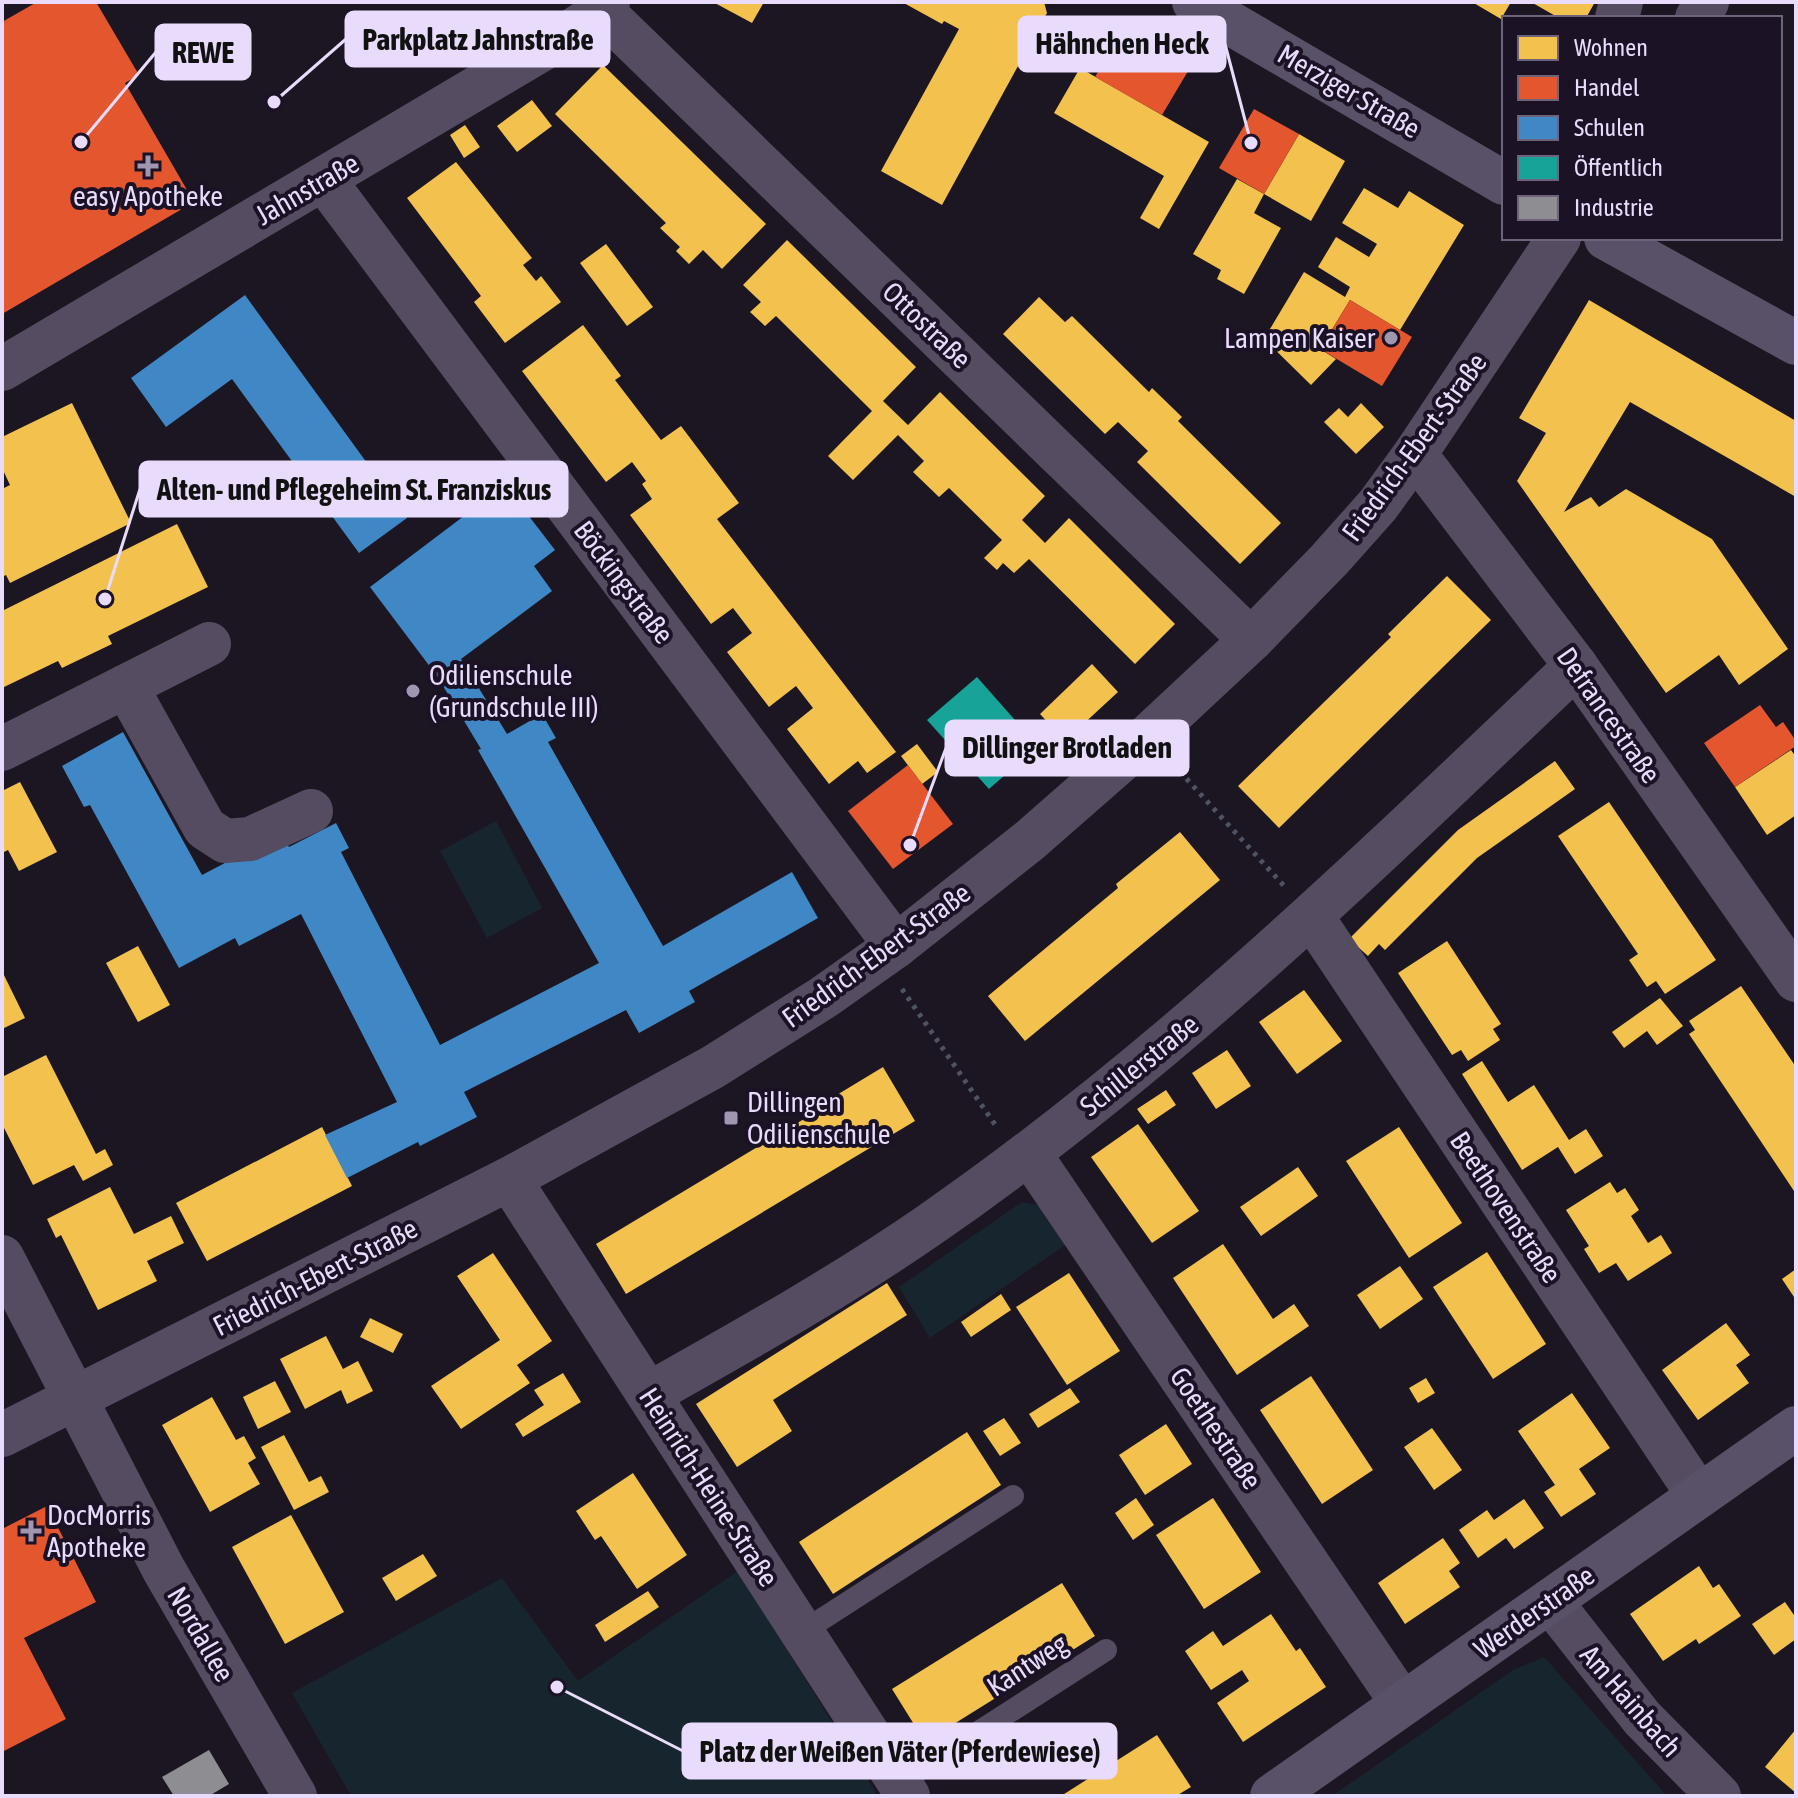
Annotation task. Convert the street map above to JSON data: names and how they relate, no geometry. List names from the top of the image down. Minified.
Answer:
{"streets":{"street":["Merziger Straße","Jahnstraße","Ottostraße","Friedrich-Ebert-Straße","Böckingstraße","Defrancestraße","Schillerstraße","Beethovenstraße","Goethestraße","Heinrich-Heine-Straße","Werderstraße","Nordallee","Am Hainbach"],"lane":["Kantweg"]},"crossings":[["Jahnstraße","Ottostraße"],["Jahnstraße","Böckingstraße"],["Ottostraße","Friedrich-Ebert-Straße"],["Friedrich-Ebert-Straße","Böckingstraße"],["Friedrich-Ebert-Straße","Defrancestraße"],["Friedrich-Ebert-Straße","Heinrich-Heine-Straße"],["Friedrich-Ebert-Straße","Nordallee"],["Defrancestraße","Schillerstraße"],["Schillerstraße","Beethovenstraße"],["Schillerstraße","Goethestraße"],["Schillerstraße","Heinrich-Heine-Straße"],["Beethovenstraße","Werderstraße"],["Goethestraße","Werderstraße"],["Heinrich-Heine-Straße","Kantweg"],["Werderstraße","Am Hainbach"]],"places":{"other":["Parkplatz Jahnstraße","REWE","Hähnchen Heck","Lampen Kaiser","Alten- und Pflegeheim St. Franziskus","Odilienschule (Grundschule III)","Dillinger Brotladen","Platz der Weißen Väter (Pferdewiese)"],"health":["easy Apotheke","DocMorris Apotheke"],"transit":["Dillingen Odilienschule"]},"legend":["Wohnen","Handel","Schulen","Öffentlich","Industrie"]}
